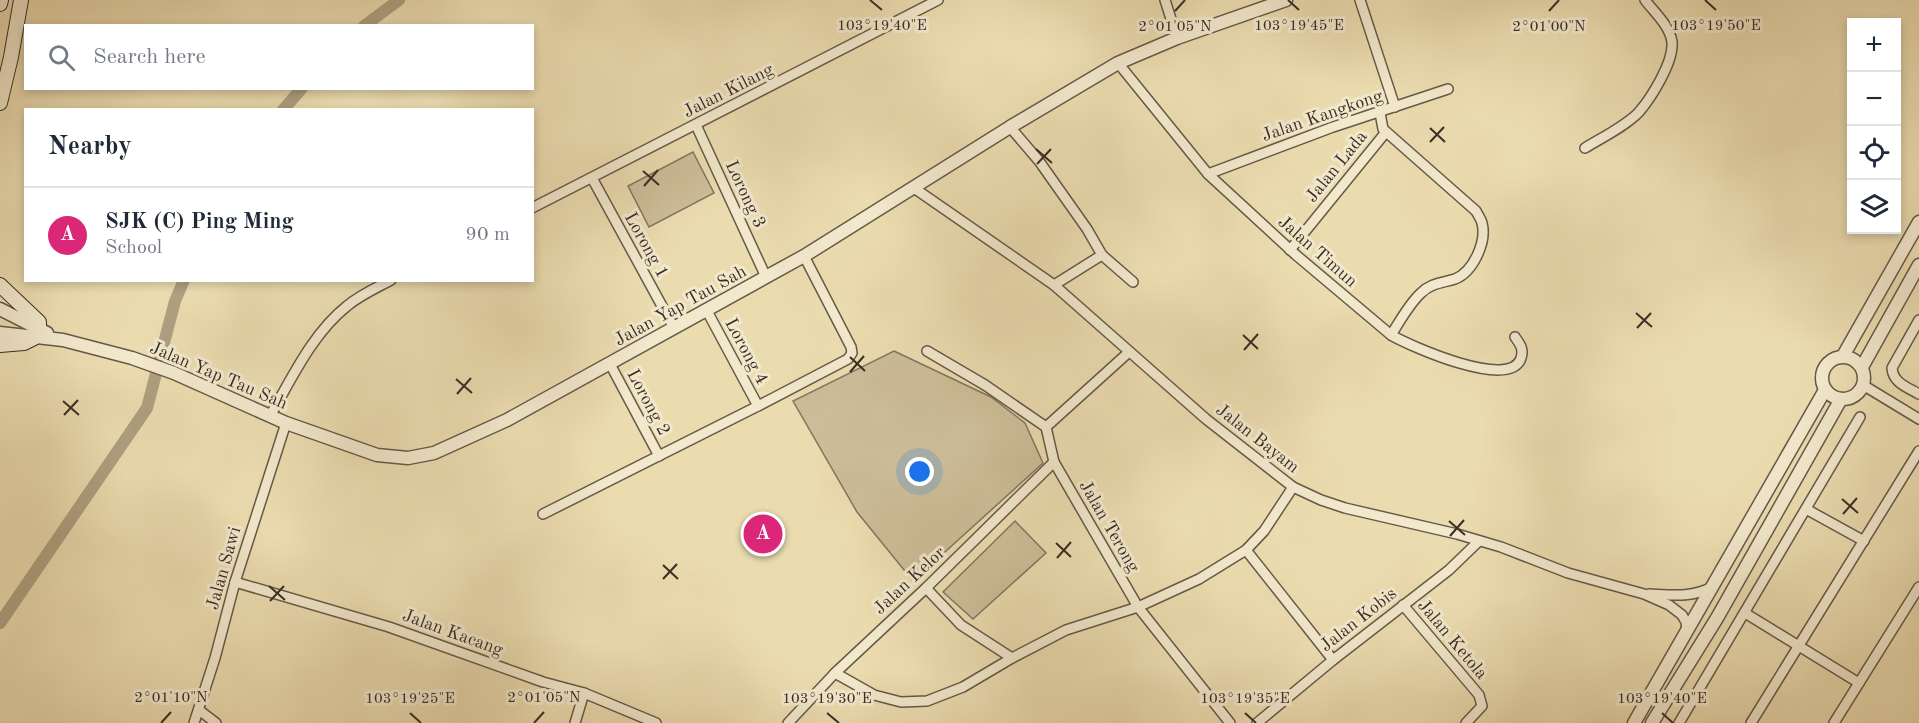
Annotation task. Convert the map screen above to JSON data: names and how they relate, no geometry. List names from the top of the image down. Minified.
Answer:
{"streets":{"street":["Jalan Kilang","Jalan Kangkong","Jalan Lada","Lorong 3","Lorong 1","Jalan Timun","Jalan Yap Tau Sah","Lorong 4","Lorong 2","Jalan Bayam","Jalan Terong","Jalan Sawi","Jalan Kelor","Jalan Kobis","Jalan Kacang","Jalan Ketola"]},"crossings":[["Jalan Kilang","Lorong 3"],["Jalan Kilang","Lorong 1"],["Jalan Kangkong","Jalan Timun"],["Jalan Lada","Jalan Timun"],["Lorong 3","Jalan Yap Tau Sah"],["Lorong 1","Jalan Yap Tau Sah"],["Jalan Timun","Jalan Yap Tau Sah"],["Jalan Yap Tau Sah","Lorong 4"],["Jalan Yap Tau Sah","Lorong 2"],["Jalan Yap Tau Sah","Jalan Bayam"],["Jalan Yap Tau Sah","Jalan Sawi"],["Jalan Bayam","Jalan Kobis"],["Jalan Terong","Jalan Kelor"],["Jalan Sawi","Jalan Kacang"],["Jalan Kobis","Jalan Ketola"]],"page":{"map_buttons":["+","−"],"search":"Search here","heading":"Nearby","list":[{"mark":"A","name":"SJK (C) Ping Ming","note":"School","value":"90 m"}],"pins":"A"},"coordinates":["103°19'40\"E","103°19'45\"E","103°19'50\"E","2°01'05\"N","2°01'00\"N","2°01'10\"N","103°19'25\"E","103°19'30\"E","103°19'35\"E"]}
